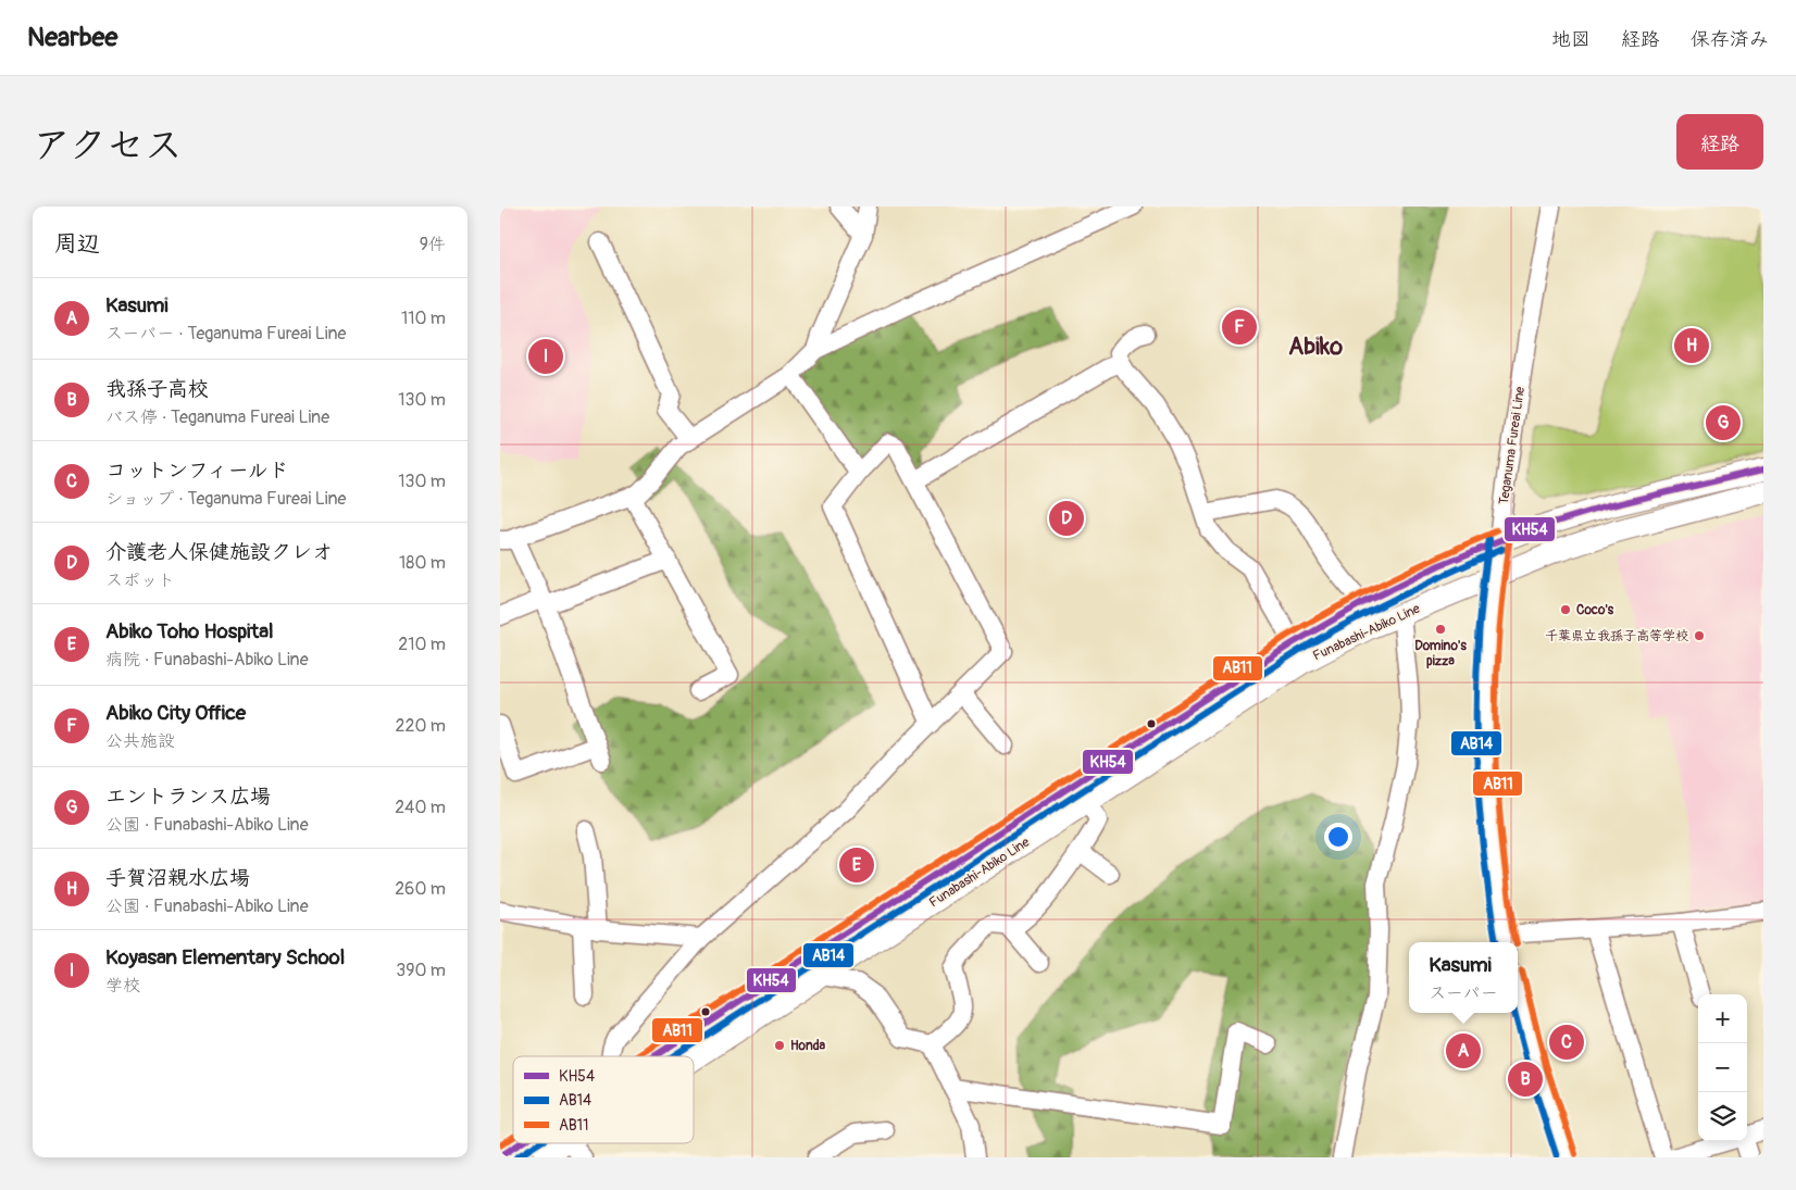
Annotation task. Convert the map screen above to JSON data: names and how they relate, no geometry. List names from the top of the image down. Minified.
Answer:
{"streets":{"main road":["Funabashi-Abiko Line"],"street":["Teganuma Fureai Line"]},"crossings":[["Teganuma Fureai Line","Funabashi-Abiko Line"]],"districts":["Abiko"],"places":["Coco's","Domino's pizza","千葉県立我孫子高等学校","Honda"],"lines":["transit line KH54","transit line AB11","transit line AB14"],"legend":["KH54","AB14","AB11"],"page":{"header":"Nearbee","nav":["地図","経路","保存済み"],"title":"アクセス","buttons":"経路","heading":["周辺","9件"],"list":[{"mark":"A","name":"Kasumi","note":"スーパー · Teganuma Fureai Line","value":"110 m"},{"mark":"B","name":"我孫子高校","note":"バス停 · Teganuma Fureai Line","value":"130 m"},{"mark":"C","name":"コットンフィールド","note":"ショップ · Teganuma Fureai Line","value":"130 m"},{"mark":"D","name":"介護老人保健施設クレオ","note":"スポット","value":"180 m"},{"mark":"E","name":"Abiko Toho Hospital","note":"病院 · Funabashi-Abiko Line","value":"210 m"},{"mark":"F","name":"Abiko City Office","note":"公共施設","value":"220 m"},{"mark":"G","name":"エントランス広場","note":"公園 · Funabashi-Abiko Line","value":"240 m"},{"mark":"H","name":"手賀沼親水広場","note":"公園 · Funabashi-Abiko Line","value":"260 m"},{"mark":"I","name":"Koyasan Elementary School","note":"学校","value":"390 m"}],"pins":["F","H","I","G","D","E","C","A","B"],"popup":["Kasumi","スーパー"],"map_buttons":["+","−"]}}
